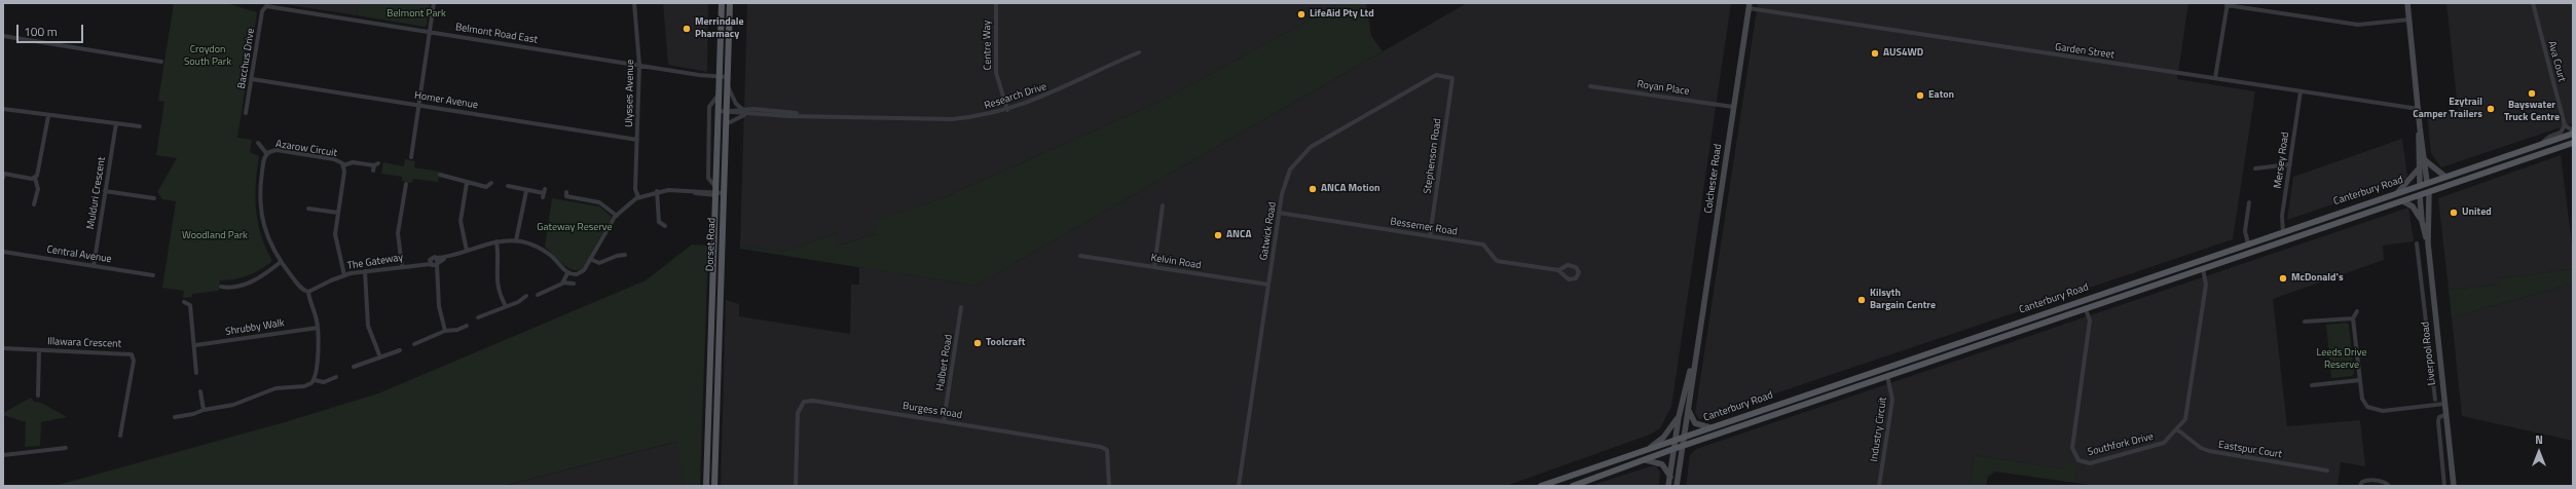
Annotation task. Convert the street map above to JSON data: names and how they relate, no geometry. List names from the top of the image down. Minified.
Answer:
{"streets":{"main road":["Colchester Road","Canterbury Road","Dorset Road","Liverpool Road"],"street":["Belmont Road East","Centre Way","Garden Street","Bacchus Drive","Ava Court","Royan Place","Ulysses Avenue","Research Drive","Homer Avenue","Azarow Circuit","Stephenson Road","Mersey Road","Mulduri Crescent","Bessemer Road","Gatwick Road","Central Avenue","The Gateway","Kelvin Road","Shrubby Walk","Illawara Crescent","Halbert Road","Burgess Road","Industry Circuit","Southfork Drive","Eastspur Court"]},"crossings":[["Belmont Road East","Bacchus Drive"],["Belmont Road East","Ulysses Avenue"],["Belmont Road East","Dorset Road"],["Centre Way","Research Drive"],["Garden Street","Mersey Road"],["Garden Street","Colchester Road"],["Garden Street","Liverpool Road"],["Bacchus Drive","Homer Avenue"],["Royan Place","Colchester Road"],["Ulysses Avenue","Homer Avenue"],["Research Drive","Dorset Road"],["Azarow Circuit","The Gateway"],["Stephenson Road","Bessemer Road"],["Stephenson Road","Gatwick Road"],["Mersey Road","Canterbury Road"],["Colchester Road","Canterbury Road"],["Canterbury Road","Liverpool Road"],["Canterbury Road","Industry Circuit"],["Canterbury Road","Southfork Drive"],["Mulduri Crescent","Central Avenue"],["Bessemer Road","Gatwick Road"],["Gatwick Road","Kelvin Road"],["Halbert Road","Burgess Road"],["Southfork Drive","Eastspur Court"]],"parks":["Belmont Park","Croydon South Park","Gateway Reserve","Woodland Park","Leeds Drive Reserve"],"places":["LifeAid Pty Ltd","Merrindale Pharmacy","AUS4WD","Bayswater Truck Centre","Eaton","Ezytrail Camper Trailers","ANCA Motion","United","ANCA","McDonald's","Kilsyth Bargain Centre","Toolcraft"],"scale_bar":"100 m","north":"top"}
